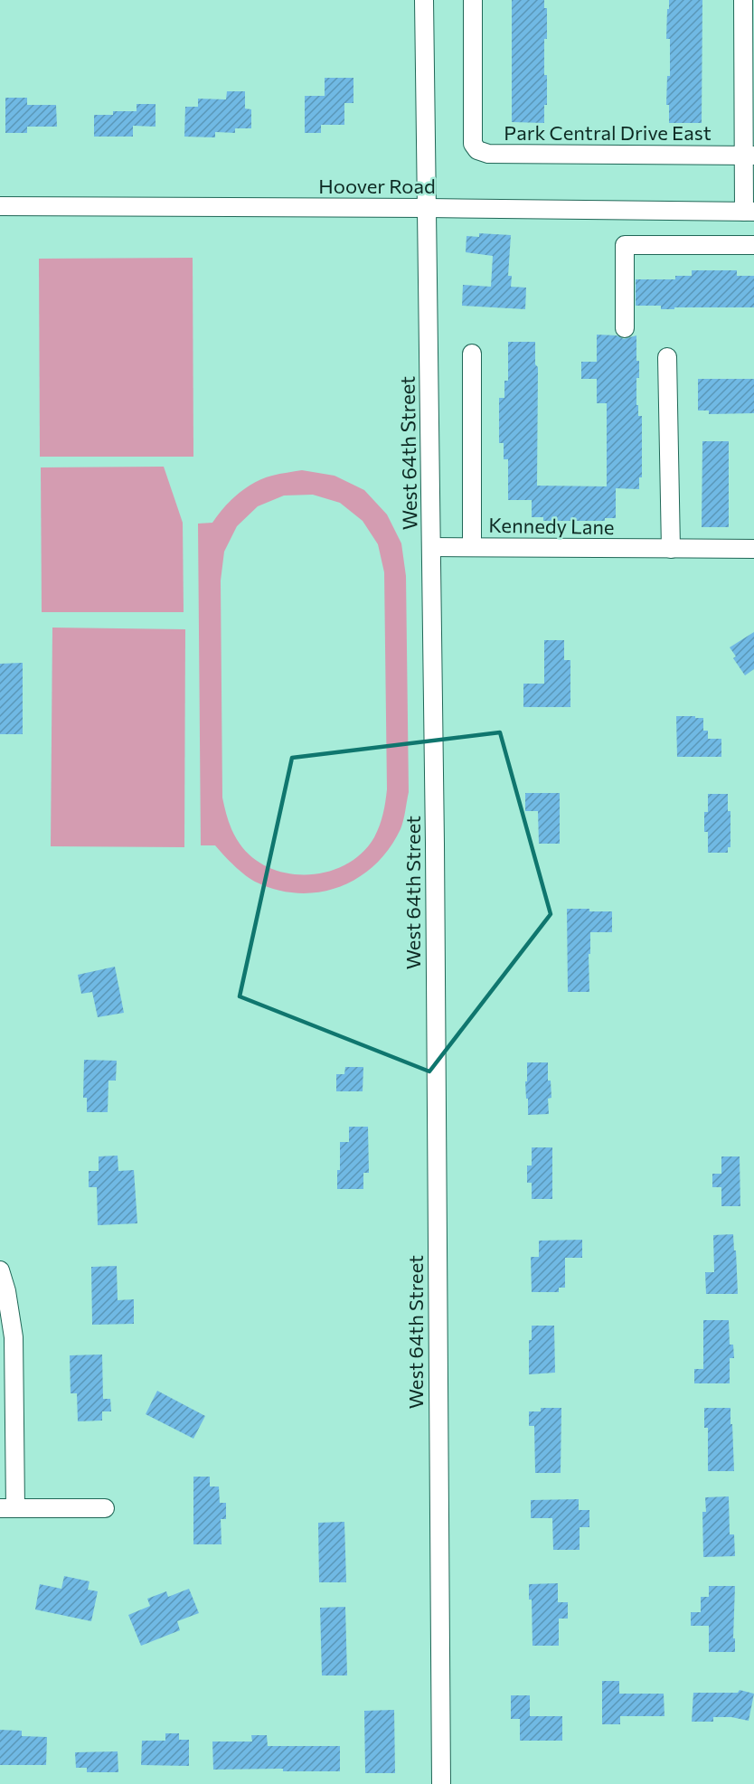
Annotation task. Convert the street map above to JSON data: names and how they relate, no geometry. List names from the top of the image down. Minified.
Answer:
{"streets":{"street":["Park Central Drive East","Hoover Road","West 64th Street","Kennedy Lane"]},"crossings":[["Hoover Road","West 64th Street"],["West 64th Street","Kennedy Lane"]]}
